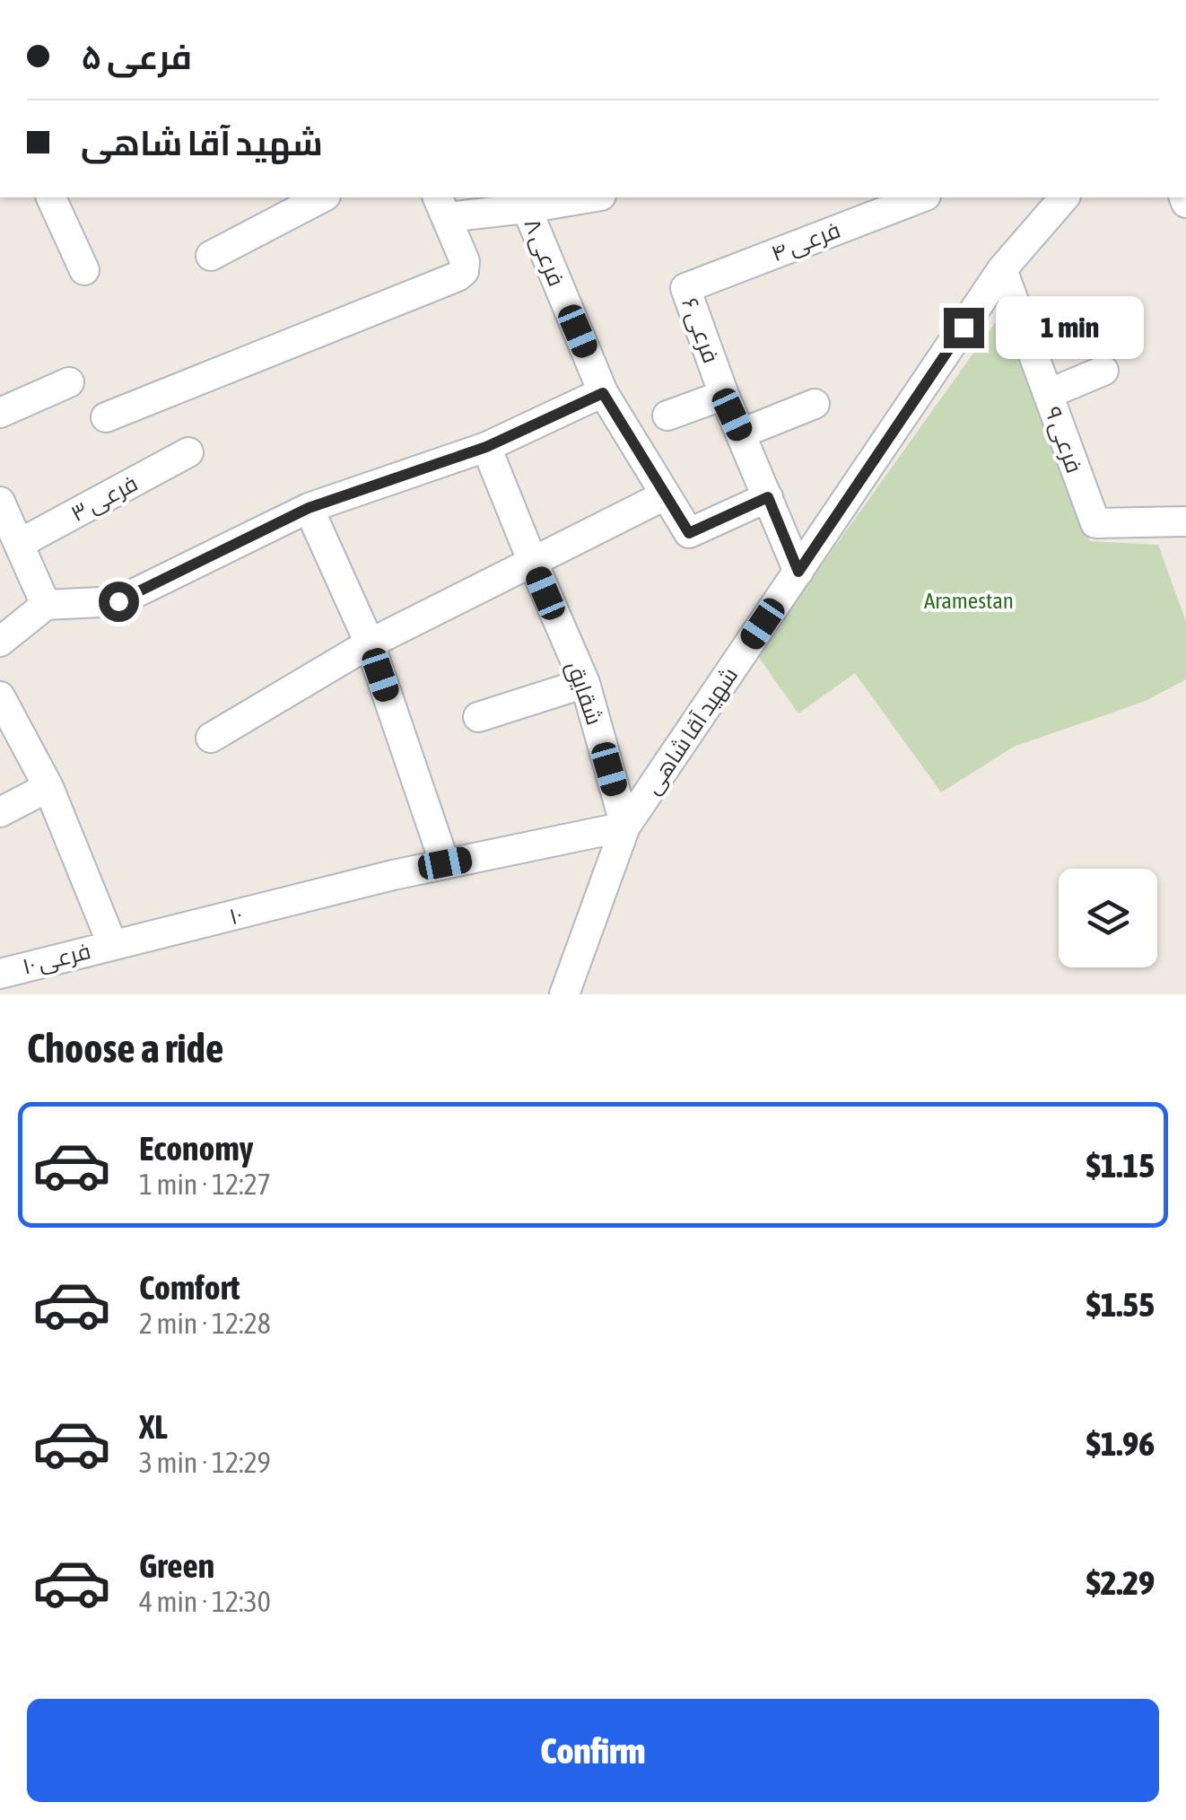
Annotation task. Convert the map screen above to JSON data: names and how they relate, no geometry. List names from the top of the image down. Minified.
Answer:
{"streets":{"street":["فرعی ۴","فرعی ۸","فرعی ۶","فرعی ۹","فرعی ۳","شقایق","شهید آقا شاهی","۱۰","فرعی ۱۰"]},"crossings":[["فرعی ۴","فرعی ۶"],["فرعی ۸","فرعی ۶"],["فرعی ۶","شهید آقا شاهی"],["فرعی ۹","شهید آقا شاهی"],["شقایق","شهید آقا شاهی"],["شقایق","۱۰"],["شهید آقا شاهی","۱۰"],["۱۰","فرعی ۱۰"]],"parks":["Aramestan"],"page":{"banner":["فرعی ۵","شهید آقا شاهی"],"bubble":"1 min","heading":"Choose a ride","list":[{"name":"Economy","note":"1 min · 12:27","value":"$1.15"},{"name":"Comfort","note":"2 min · 12:28","value":"$1.55"},{"name":"XL","note":"3 min · 12:29","value":"$1.96"},{"name":"Green","note":"4 min · 12:30","value":"$2.29"}],"buttons":"Confirm"}}
